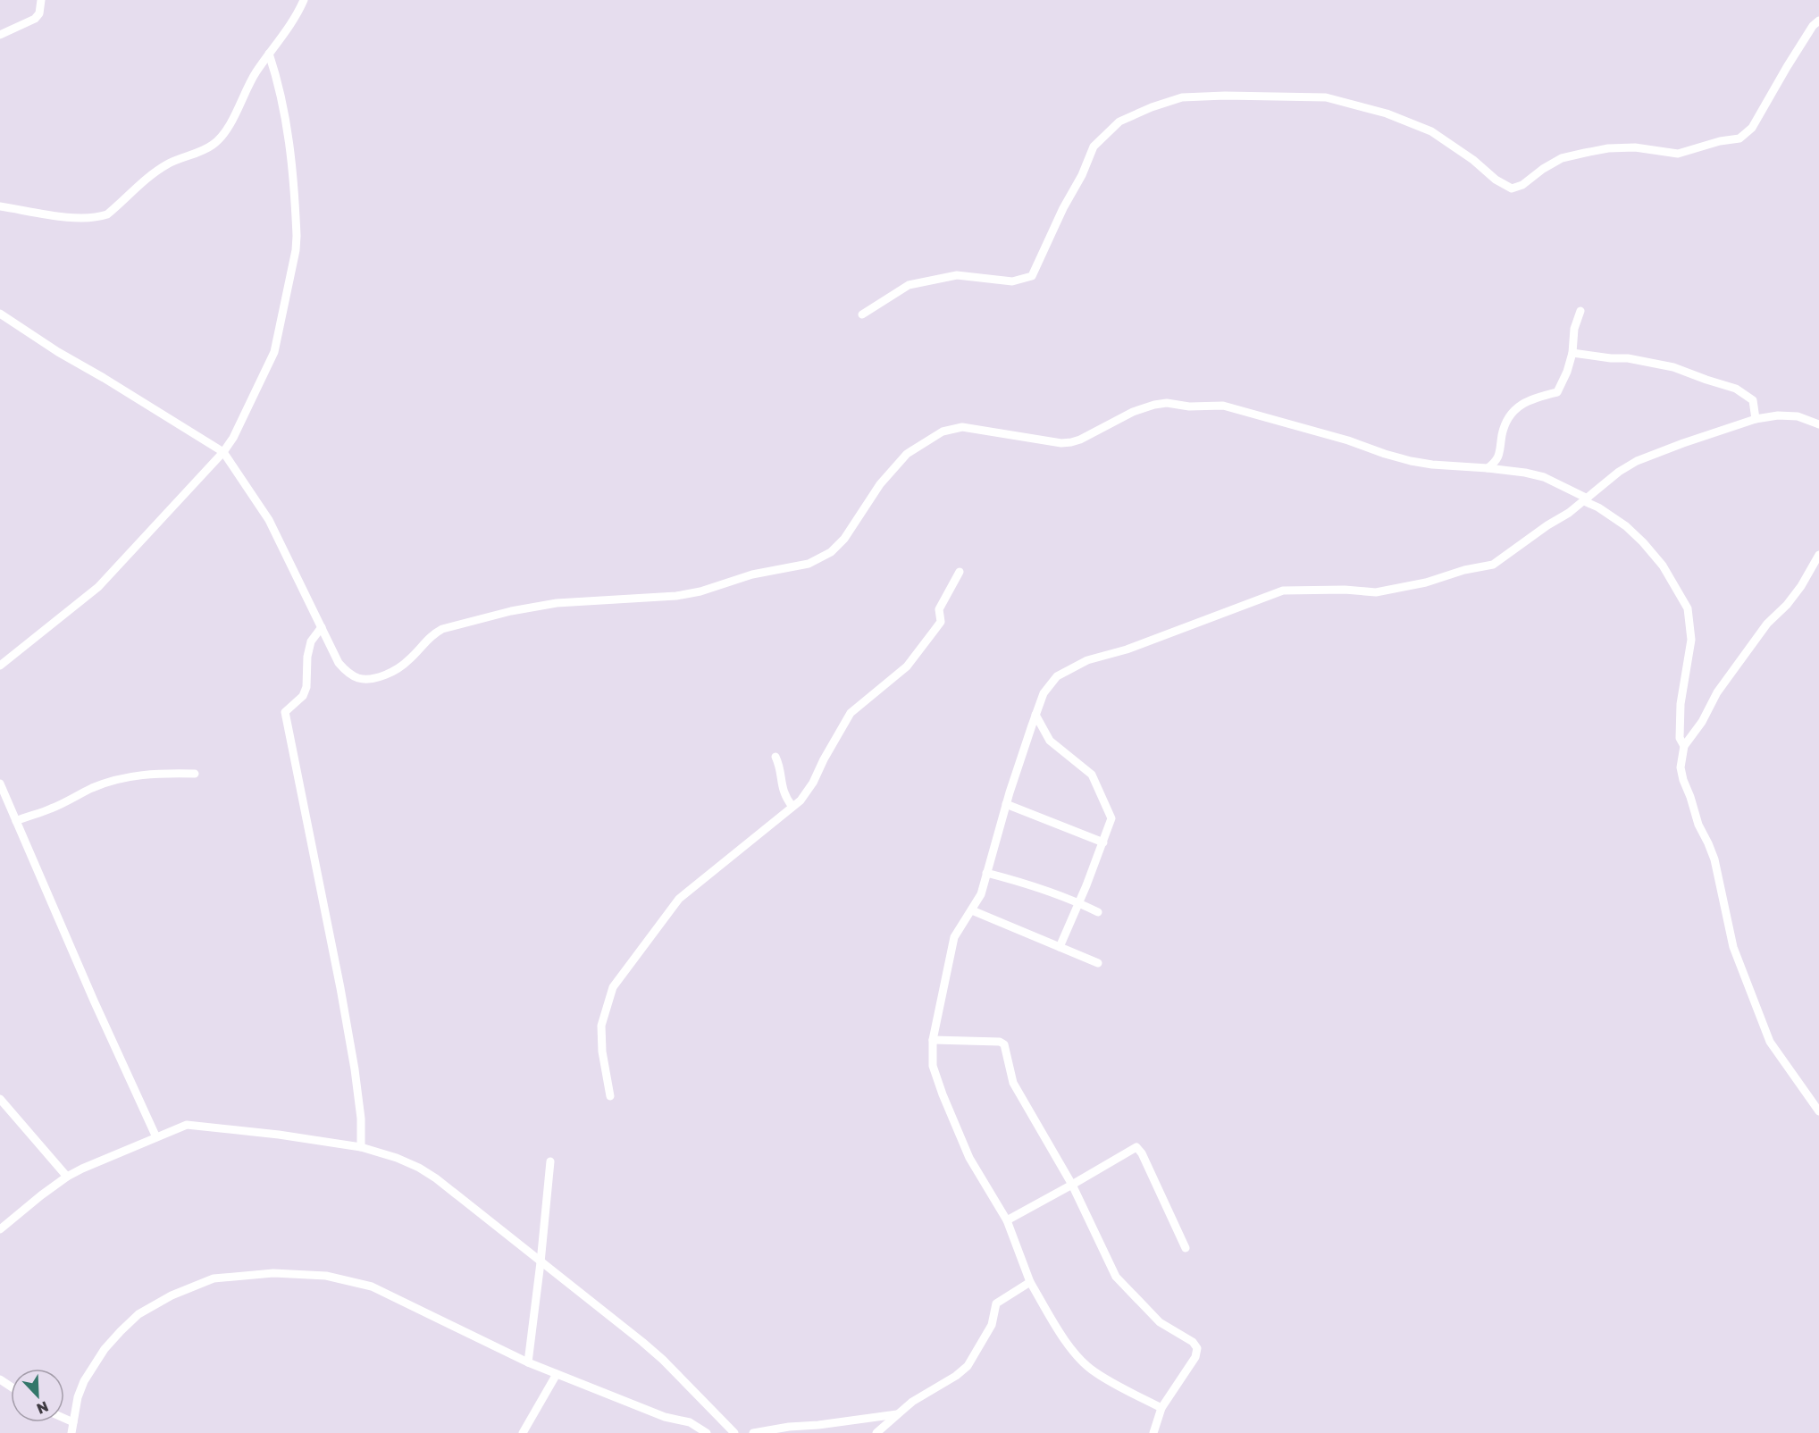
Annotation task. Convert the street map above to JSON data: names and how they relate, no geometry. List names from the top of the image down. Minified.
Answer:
{"north":"bottom right"}
